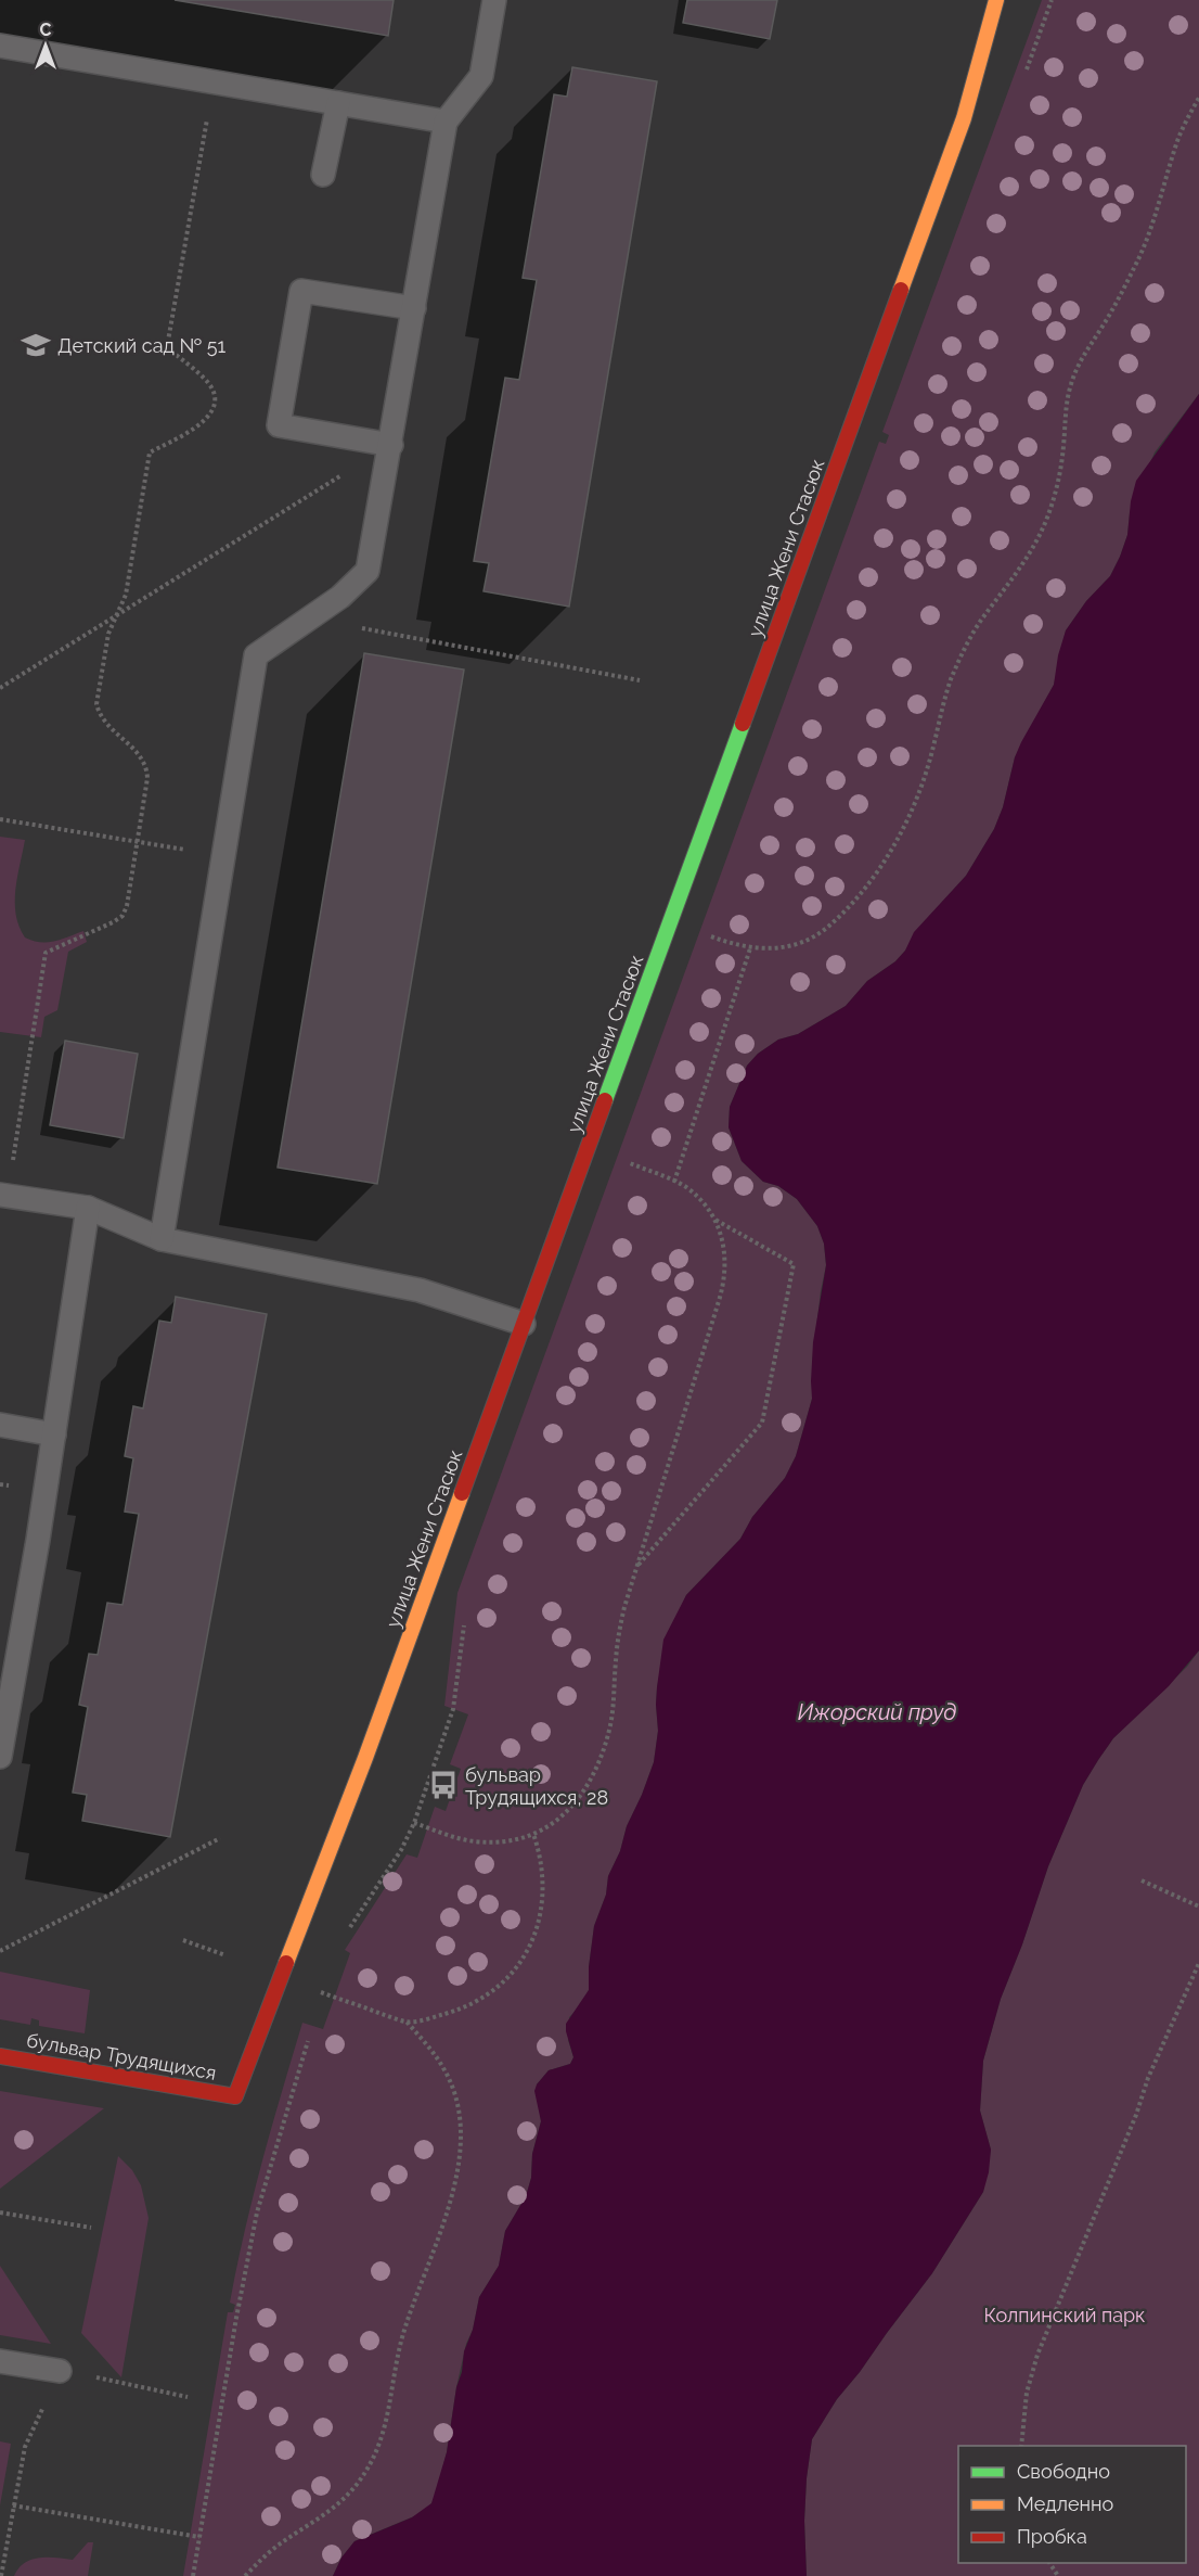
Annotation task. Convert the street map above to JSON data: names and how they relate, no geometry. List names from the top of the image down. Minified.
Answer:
{"streets":{"street":["улица Жени Стасюк","бульвар Трудящихся"]},"crossings":[["улица Жени Стасюк","бульвар Трудящихся"]],"water":["Ижорский пруд"],"parks":["Колпинский парк"],"places":{"school or university":["Детский сад № 51"],"bus stop":["бульвар Трудящихся, 28"]},"legend":["Свободно","Медленно","Пробка"],"north":"top"}
